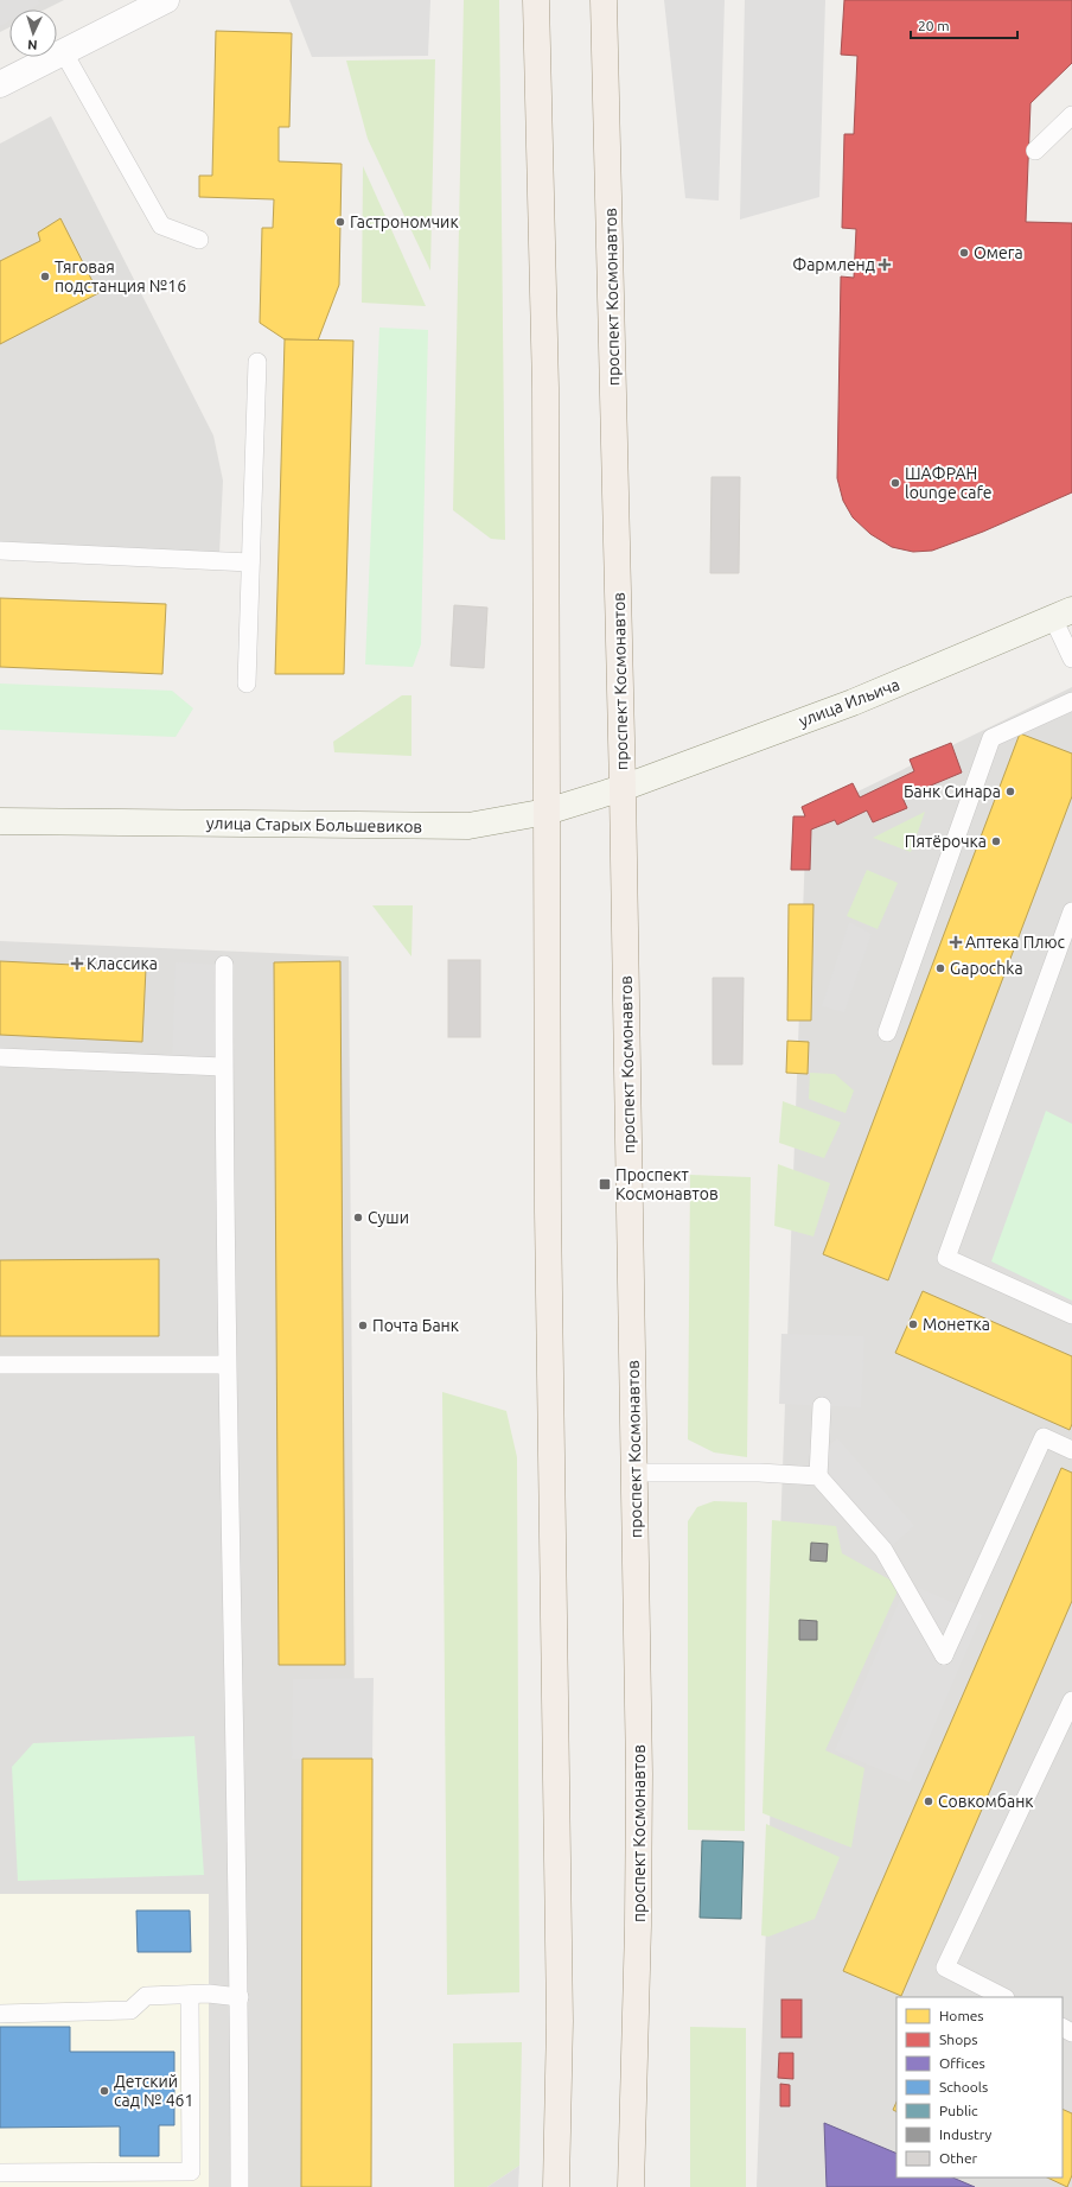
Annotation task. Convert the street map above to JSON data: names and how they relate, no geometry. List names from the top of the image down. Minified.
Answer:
{"streets":{"main road":["проспект Космонавтов","улица Ильича","улица Старых Большевиков"]},"crossings":[["проспект Космонавтов","улица Ильича"],["проспект Космонавтов","улица Старых Большевиков"],["улица Ильича","улица Старых Большевиков"]],"places":{"other":["Гастрономчик","Омега","Тяговая подстанция №16","ШАФРАН lounge cafe","Банк Синара","Пятёрочка","Gapochka","Суши","Монетка","Почта Банк","Совкомбанк","Детский сад № 461"],"health":["Фармленд","Аптека Плюс","Классика"],"transit":["Проспект Космонавтов"]},"legend":["Homes","Shops","Offices","Schools","Public","Industry","Other"],"scale_bar":"20 m","north":"bottom"}
